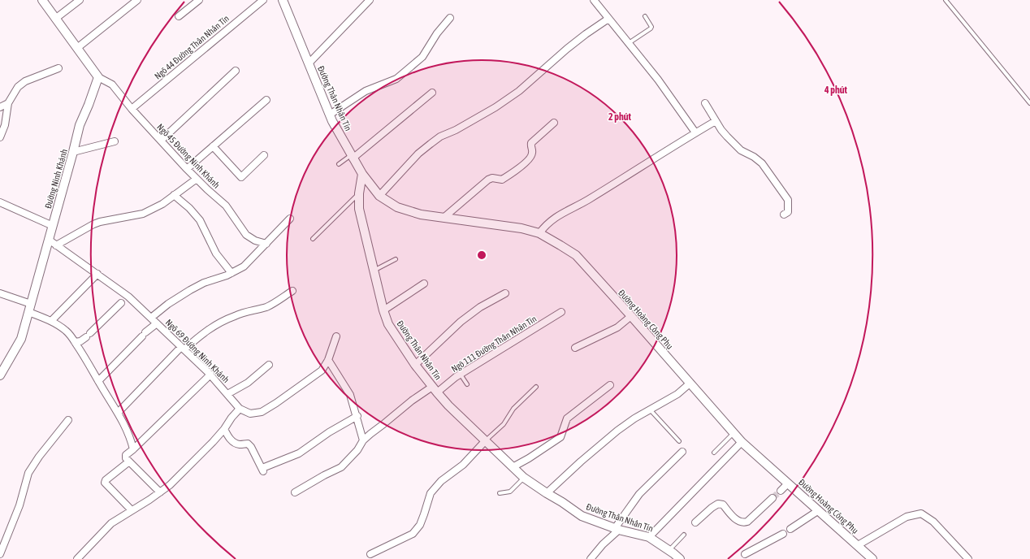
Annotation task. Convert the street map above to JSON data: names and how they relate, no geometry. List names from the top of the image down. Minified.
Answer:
{"streets":{"street":["Ngõ 44 Đường Thân Nhân Tín","Đường Thân Nhân Tín","Ngõ 45 Đường Ninh Khánh","Đường Ninh Khánh","Đường Hoàng Công Phụ","Ngõ 111 Đường Thân Nhân Tín","Ngõ 69 Đường Ninh Khánh"]},"crossings":[["Ngõ 44 Đường Thân Nhân Tín","Ngõ 45 Đường Ninh Khánh"],["Đường Thân Nhân Tín","Đường Hoàng Công Phụ"],["Đường Thân Nhân Tín","Ngõ 111 Đường Thân Nhân Tín"],["Ngõ 45 Đường Ninh Khánh","Đường Ninh Khánh"],["Đường Ninh Khánh","Ngõ 69 Đường Ninh Khánh"]],"rings":["4 phút","2 phút"]}
